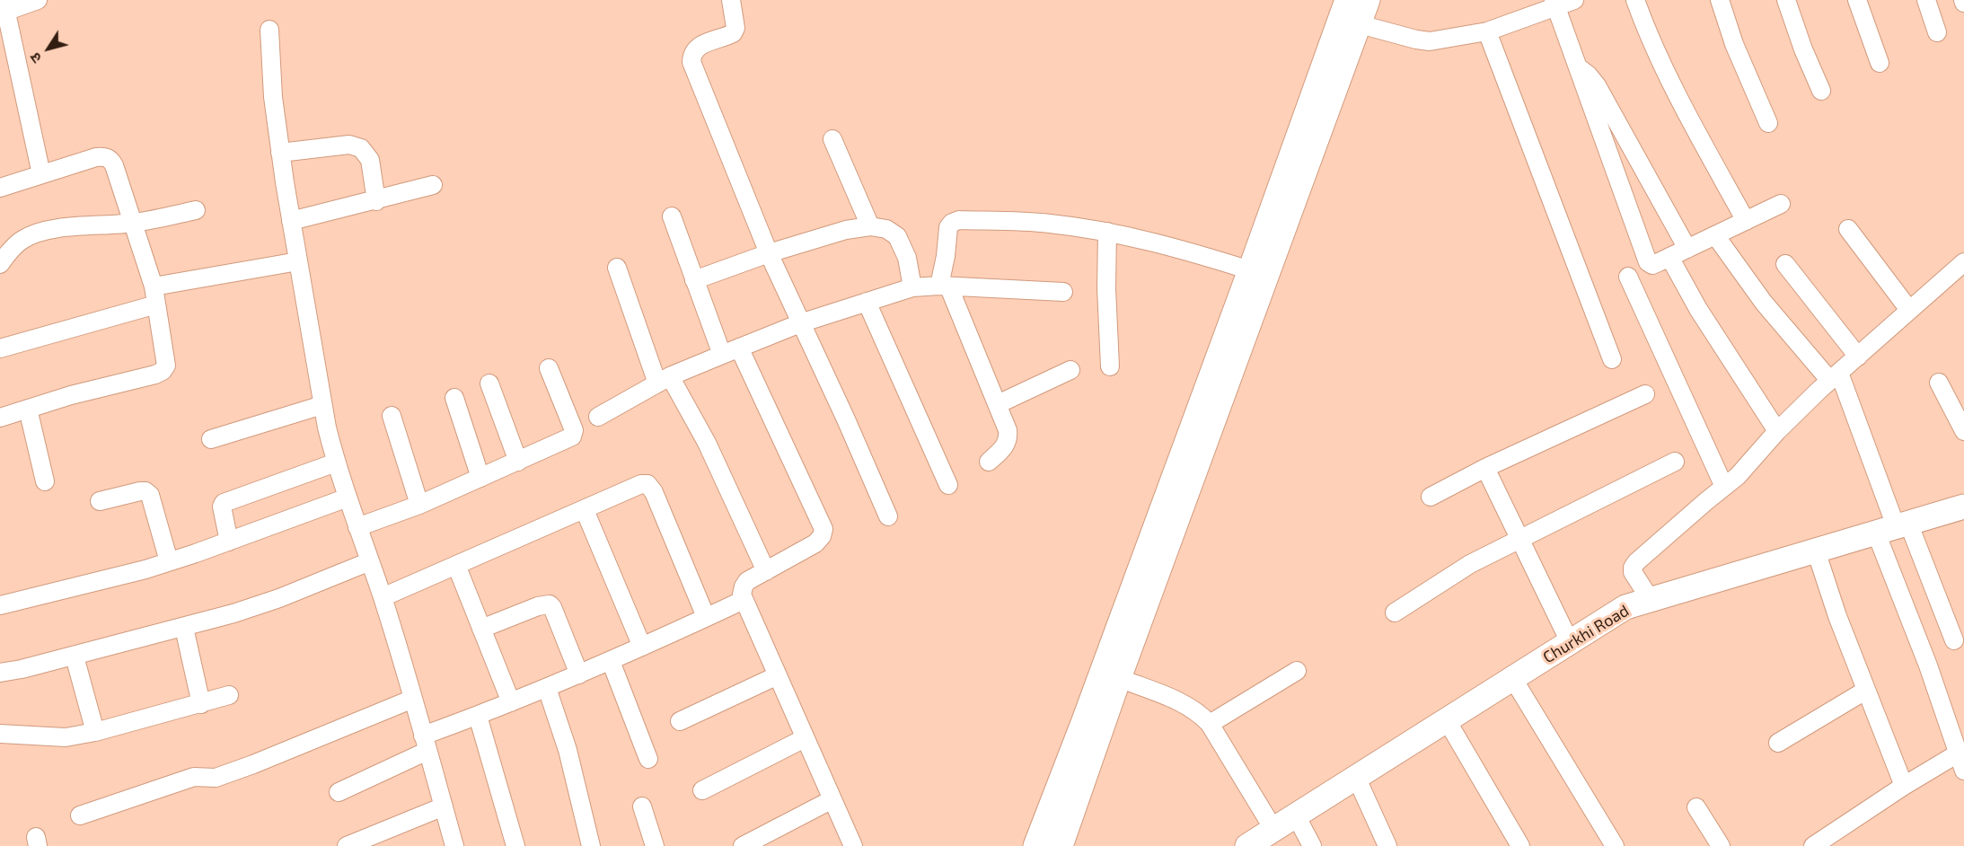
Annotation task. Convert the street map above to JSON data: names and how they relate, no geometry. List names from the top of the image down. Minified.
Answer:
{"streets":{"street":["Churkhi Road"]},"north":"bottom left"}
